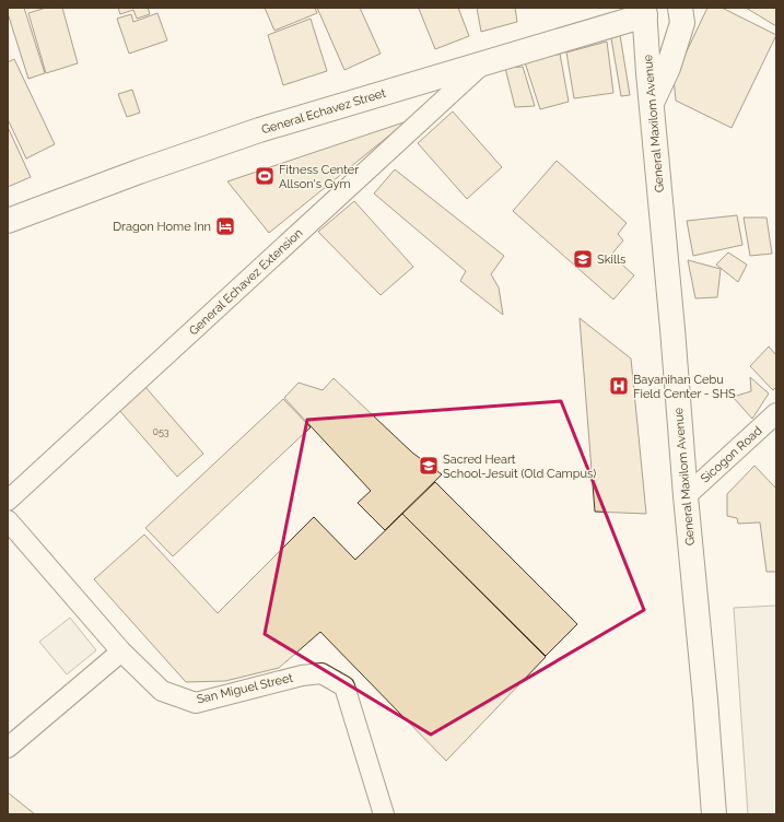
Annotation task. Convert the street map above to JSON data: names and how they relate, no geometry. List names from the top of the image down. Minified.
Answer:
{"streets":{"main road":["General Echavez Street","General Maxilom Avenue"],"street":["General Echavez Extension","Sicogon Road","San Miguel Street"]},"crossings":[["General Echavez Street","General Maxilom Avenue"],["General Echavez Street","General Echavez Extension"],["General Maxilom Avenue","Sicogon Road"]],"places":{"sports":["Fitness Center Allson's Gym"],"hotel":["Dragon Home Inn"],"school or university":["Skills","Sacred Heart School-Jesuit (Old Campus)"],"hospital":["Bayanihan Cebu Field Center - SHS"]},"house_numbers":["053"]}
